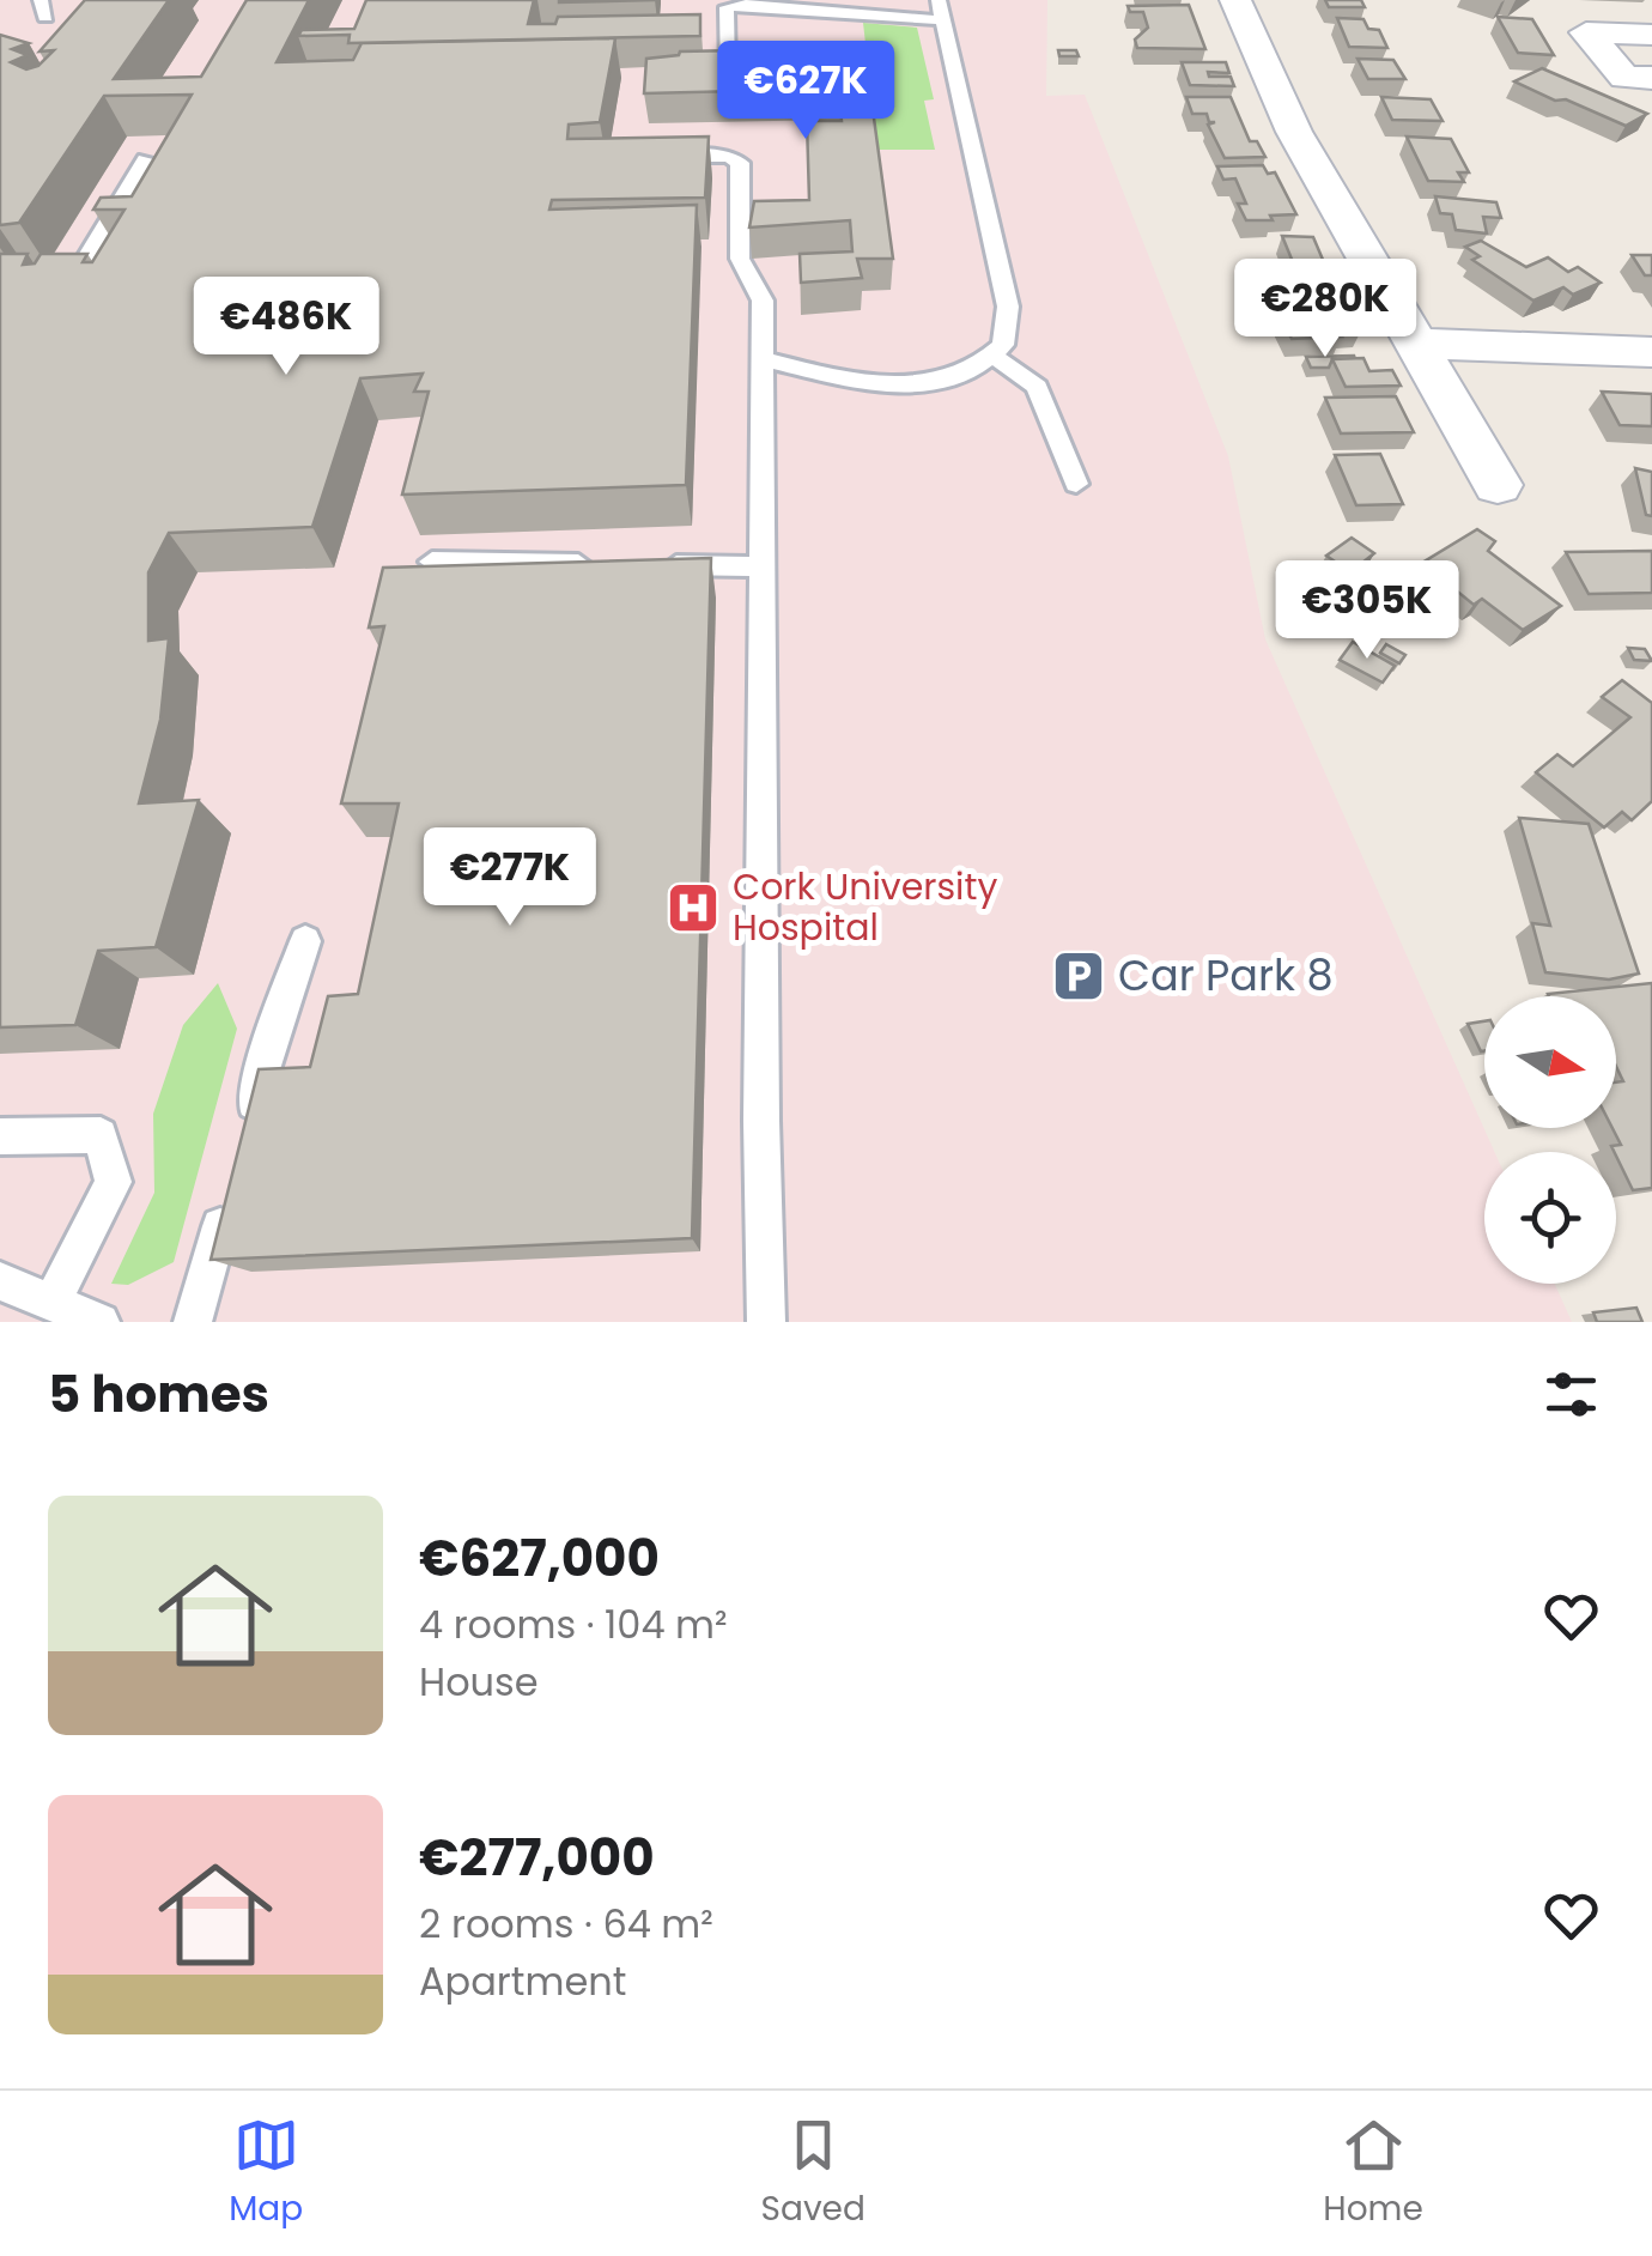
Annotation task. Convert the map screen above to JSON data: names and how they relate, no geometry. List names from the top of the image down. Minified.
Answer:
{"places":{"hospital":["Cork University Hospital"],"parking":["Car Park 8"]},"north":"right","page":{"price":["€627K","€280K","€486K","€305K","€277K"],"heading":"5 homes","list":[{"name":"€627,000","note":"4 rooms · 104 m² · House"},{"name":"€277,000","note":"2 rooms · 64 m² · Apartment"}],"tabs":["Map","Saved","Home"]}}
